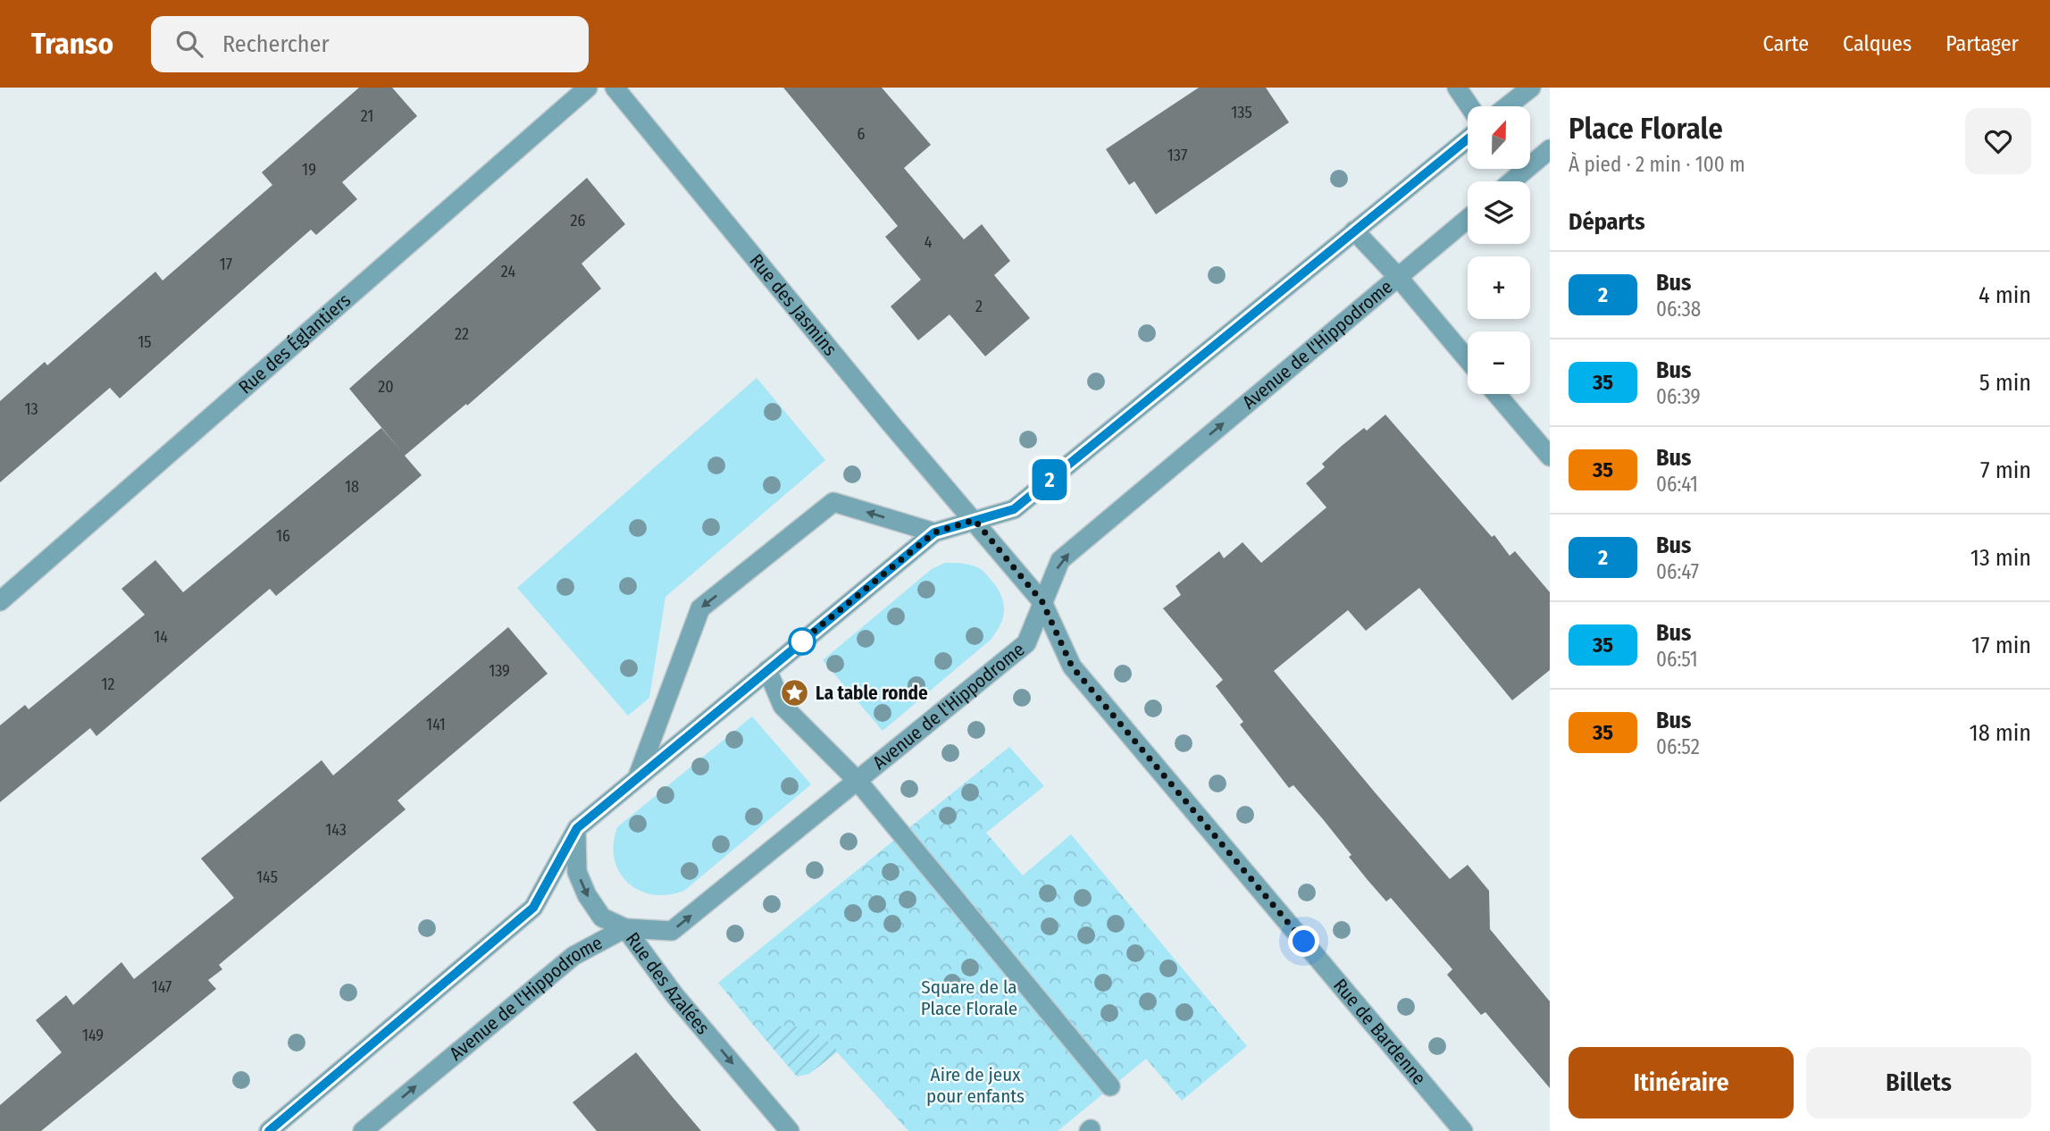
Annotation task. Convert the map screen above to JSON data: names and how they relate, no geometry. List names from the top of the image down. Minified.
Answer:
{"streets":{"street":["Rue des Jasmins","Rue des Églantiers","Avenue de l'Hippodrome","Rue des Azalées","Rue de Bardenne"]},"crossings":[["Rue des Jasmins","Rue de Bardenne"],["Avenue de l'Hippodrome","Rue des Azalées"],["Avenue de l'Hippodrome","Rue de Bardenne"]],"one_way":["Rue des Azalées"],"parks":["Square de la Place Florale","Aire de jeux pour enfants"],"places":{"place":["La table ronde"]},"lines":["bus line 2"],"house_numbers":["135","21","6","137","19","26","4","17","24","2","22","15","20","13","18","16","14","139","12","141","143","145","147","149"],"north":"top","page":{"header":"Transo","search":"Rechercher","nav":["Carte","Calques","Partager"],"on_map":"2","heading":[["Place Florale","À pied · 2 min · 100 m"],"Départs"],"map_buttons":["+","−"],"list":[{"mark":"2","name":"Bus","note":"06:38","value":"4 min"},{"mark":"35","name":"Bus","note":"06:39","value":"5 min"},{"mark":"35","name":"Bus","note":"06:41","value":"7 min"},{"mark":"2","name":"Bus","note":"06:47","value":"13 min"},{"mark":"35","name":"Bus","note":"06:51","value":"17 min"},{"mark":"35","name":"Bus","note":"06:52","value":"18 min"}],"buttons":["Itinéraire","Billets"]}}
